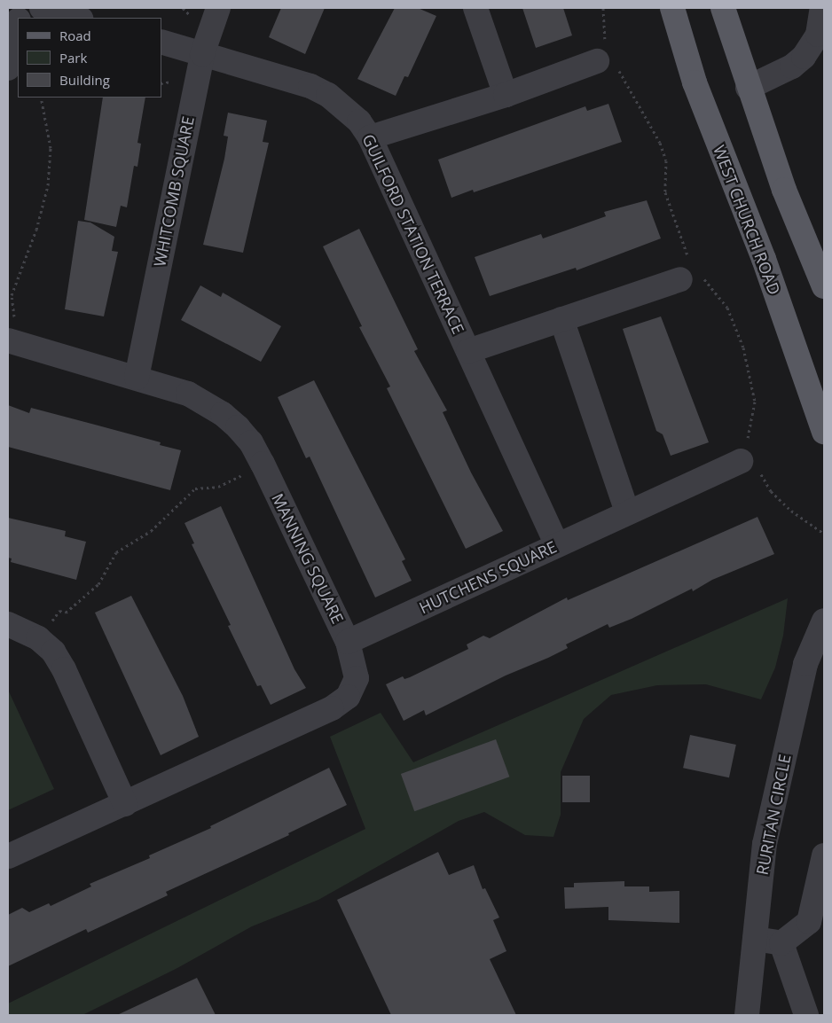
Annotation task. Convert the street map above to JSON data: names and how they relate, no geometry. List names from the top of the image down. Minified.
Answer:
{"streets":{"main road":["WEST CHURCH ROAD"],"street":["WHITCOMB SQUARE","GUILFORD STATION TERRACE","MANNING SQUARE","HUTCHENS SQUARE","RURITAN CIRCLE"]},"crossings":[["WHITCOMB SQUARE","GUILFORD STATION TERRACE"],["WHITCOMB SQUARE","MANNING SQUARE"],["GUILFORD STATION TERRACE","HUTCHENS SQUARE"],["MANNING SQUARE","HUTCHENS SQUARE"]],"legend":["Road","Park","Building"]}
